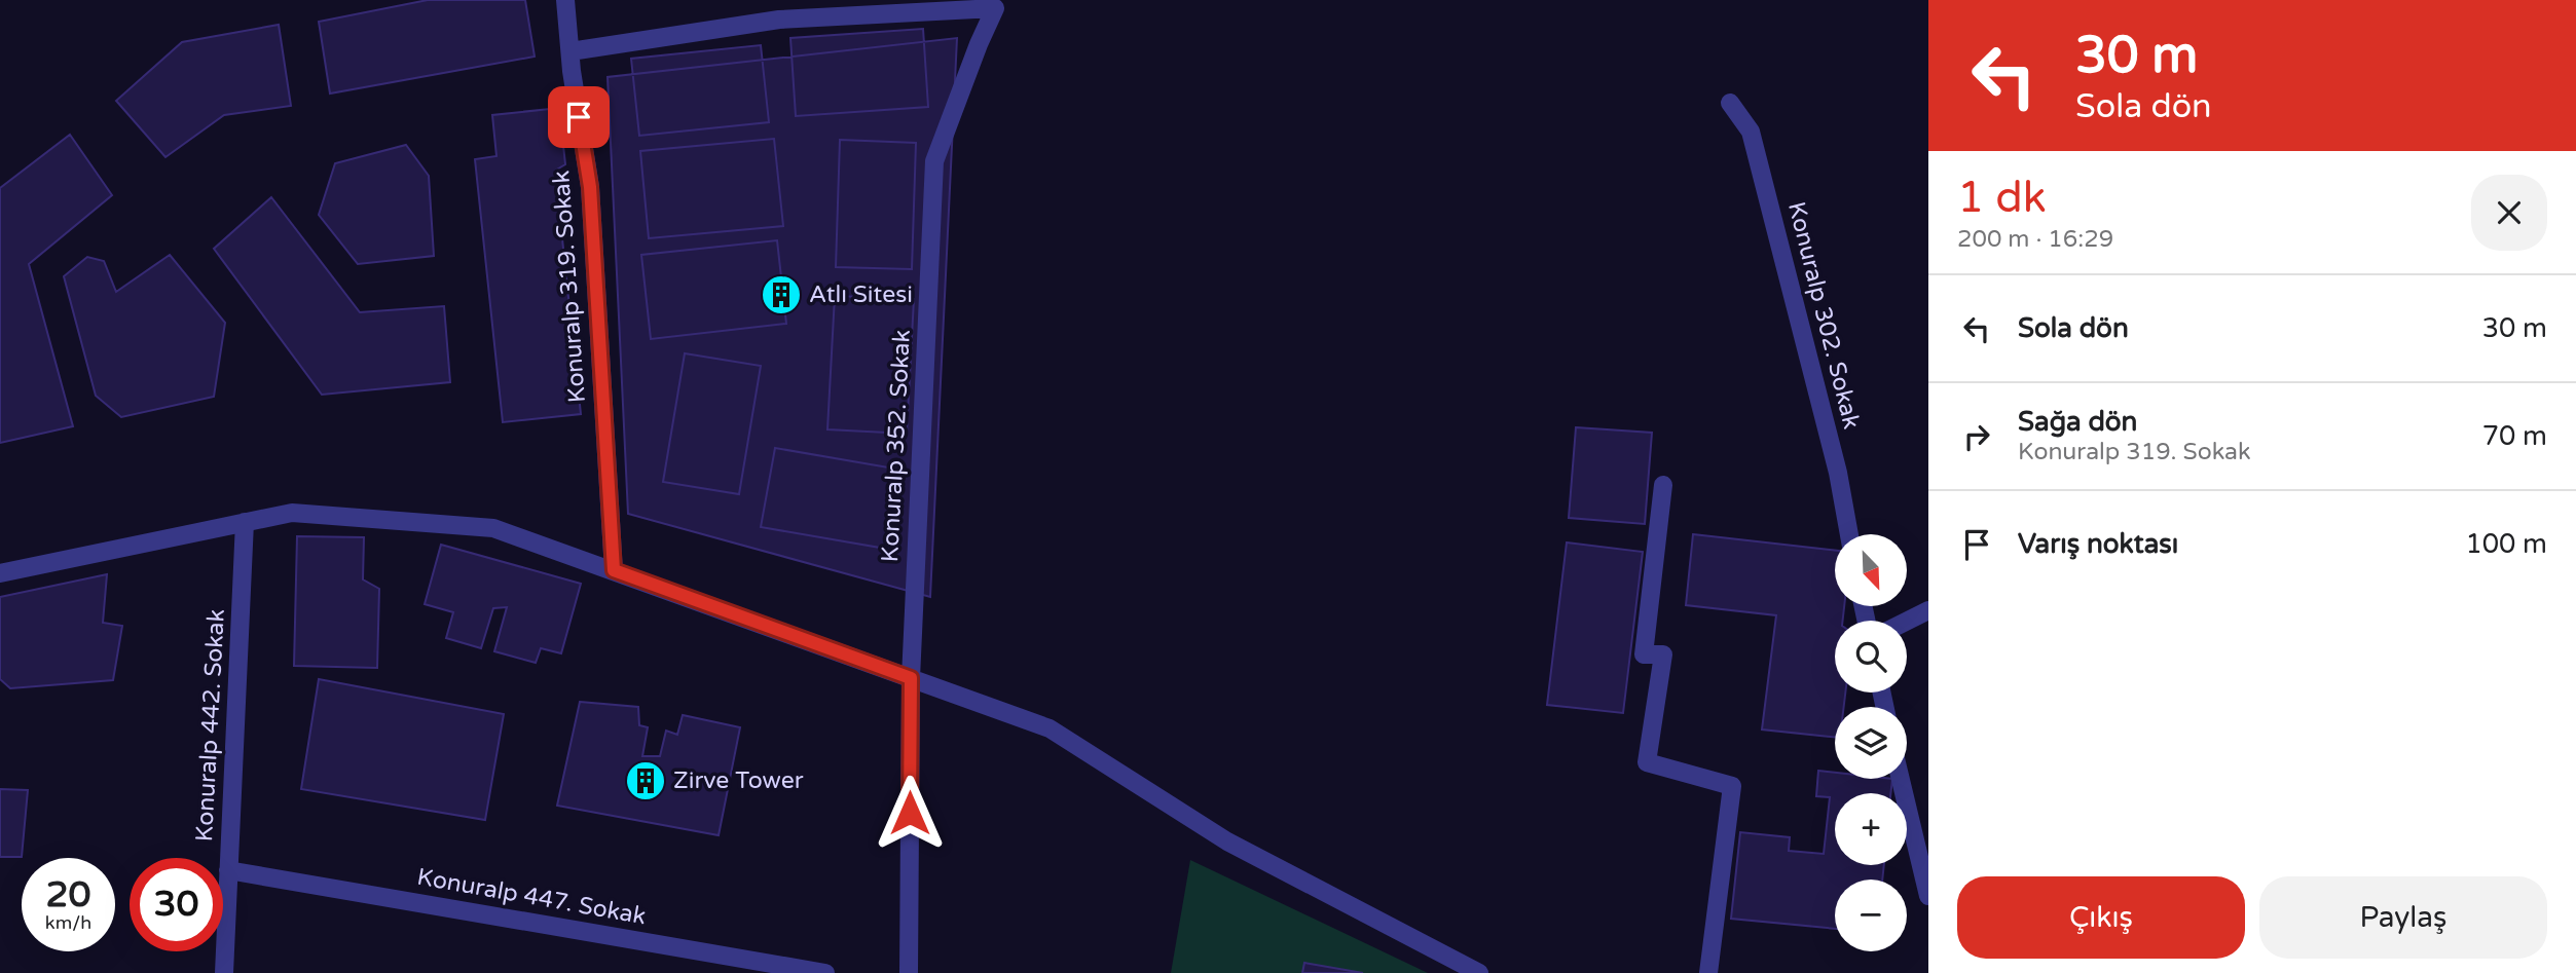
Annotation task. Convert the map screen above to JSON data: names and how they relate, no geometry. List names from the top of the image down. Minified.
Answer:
{"streets":{"street":["Konuralp 319. Sokak","Konuralp 302. Sokak","Konuralp 352. Sokak","Konuralp 442. Sokak","Konuralp 447. Sokak"]},"crossings":[["Konuralp 319. Sokak","Konuralp 352. Sokak"],["Konuralp 442. Sokak","Konuralp 447. Sokak"]],"places":{"building":["Atlı Sitesi","Zirve Tower"]},"north":"bottom right","page":{"turn":["30 m","Sola dön"],"heading":["1 dk","200 m · 16:29"],"list":[{"name":"Sola dön","value":"30 m"},{"name":"Sağa dön","note":"Konuralp 319. Sokak","value":"70 m"},{"name":"Varış noktası","value":"100 m"}],"map_buttons":["+","−"],"speed":"20 km/h","limit":"30","buttons":["Çıkış","Paylaş"]}}
